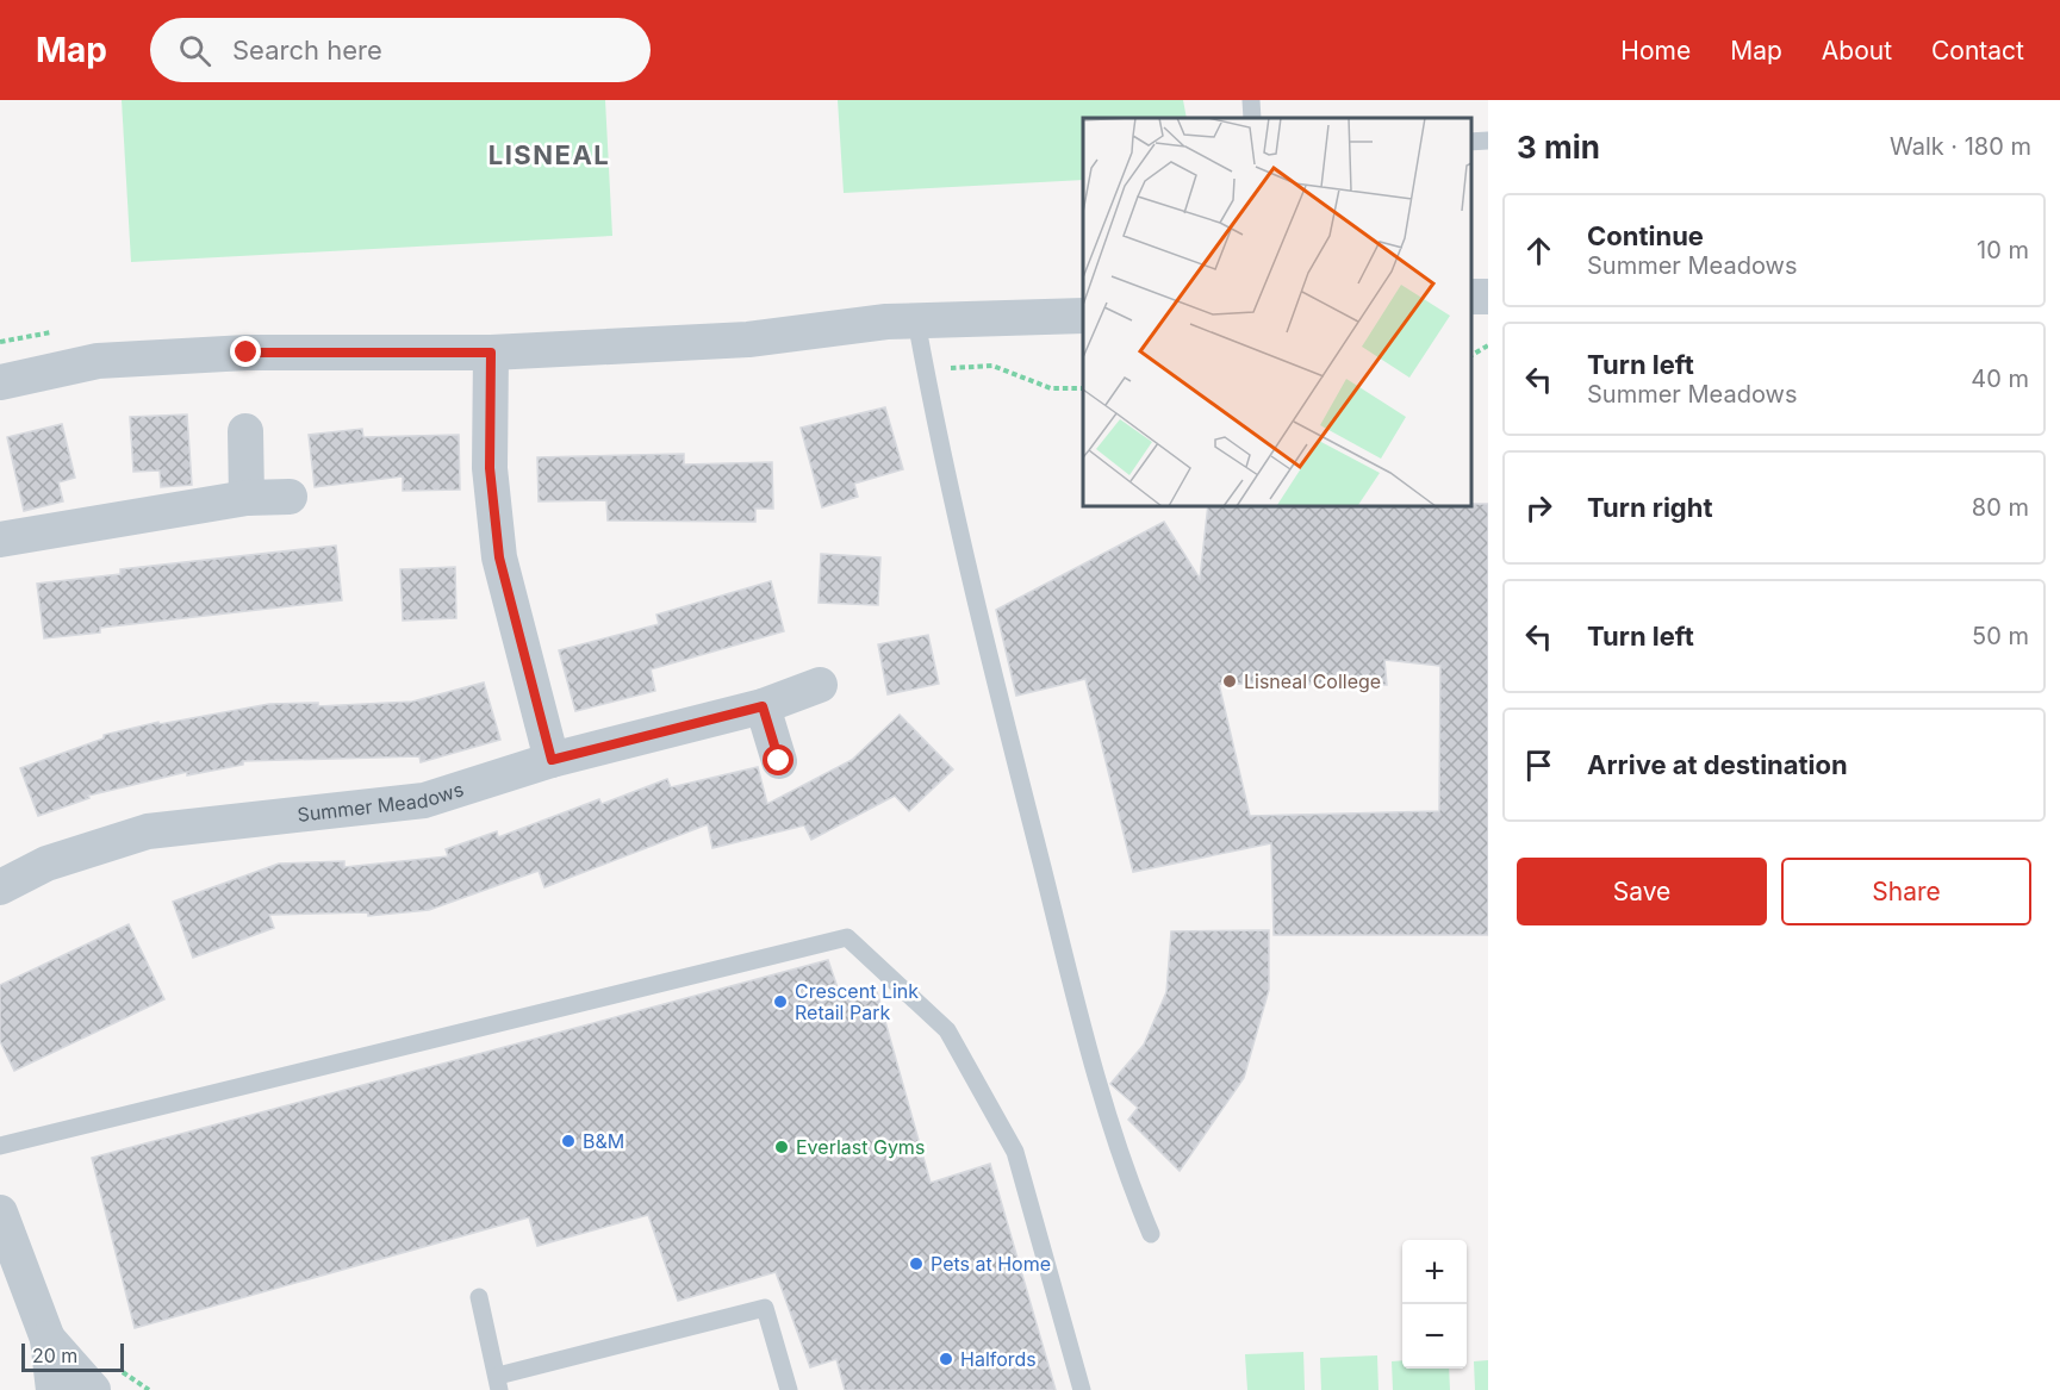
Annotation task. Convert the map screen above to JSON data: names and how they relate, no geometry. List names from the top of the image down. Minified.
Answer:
{"streets":{"street":["Summer Meadows"]},"districts":["LISNEAL"],"places":["Lisneal College","Crescent Link Retail Park","B&M","Everlast Gyms","Pets at Home","Halfords"],"scale_bar":"20 m","page":{"header":"Map","search":"Search here","nav":["Home","Map","About","Contact"],"heading":["3 min","Walk · 180 m"],"list":[["Continue","Summer Meadows","10 m"],["Turn left","Summer Meadows","40 m"],["Turn right","80 m"],["Turn left","50 m"],"Arrive at destination"],"buttons":["Save","Share"],"map_buttons":["+","−"],"scale":"20 m"}}
